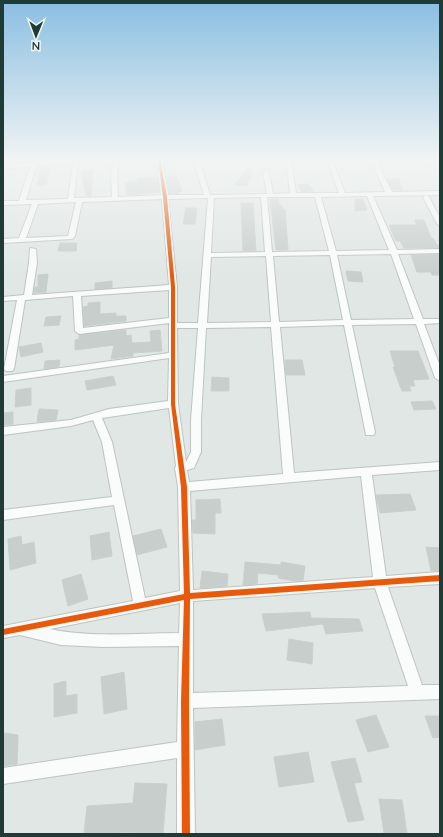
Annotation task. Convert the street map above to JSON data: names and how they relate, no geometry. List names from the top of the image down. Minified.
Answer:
{"north":"bottom"}
